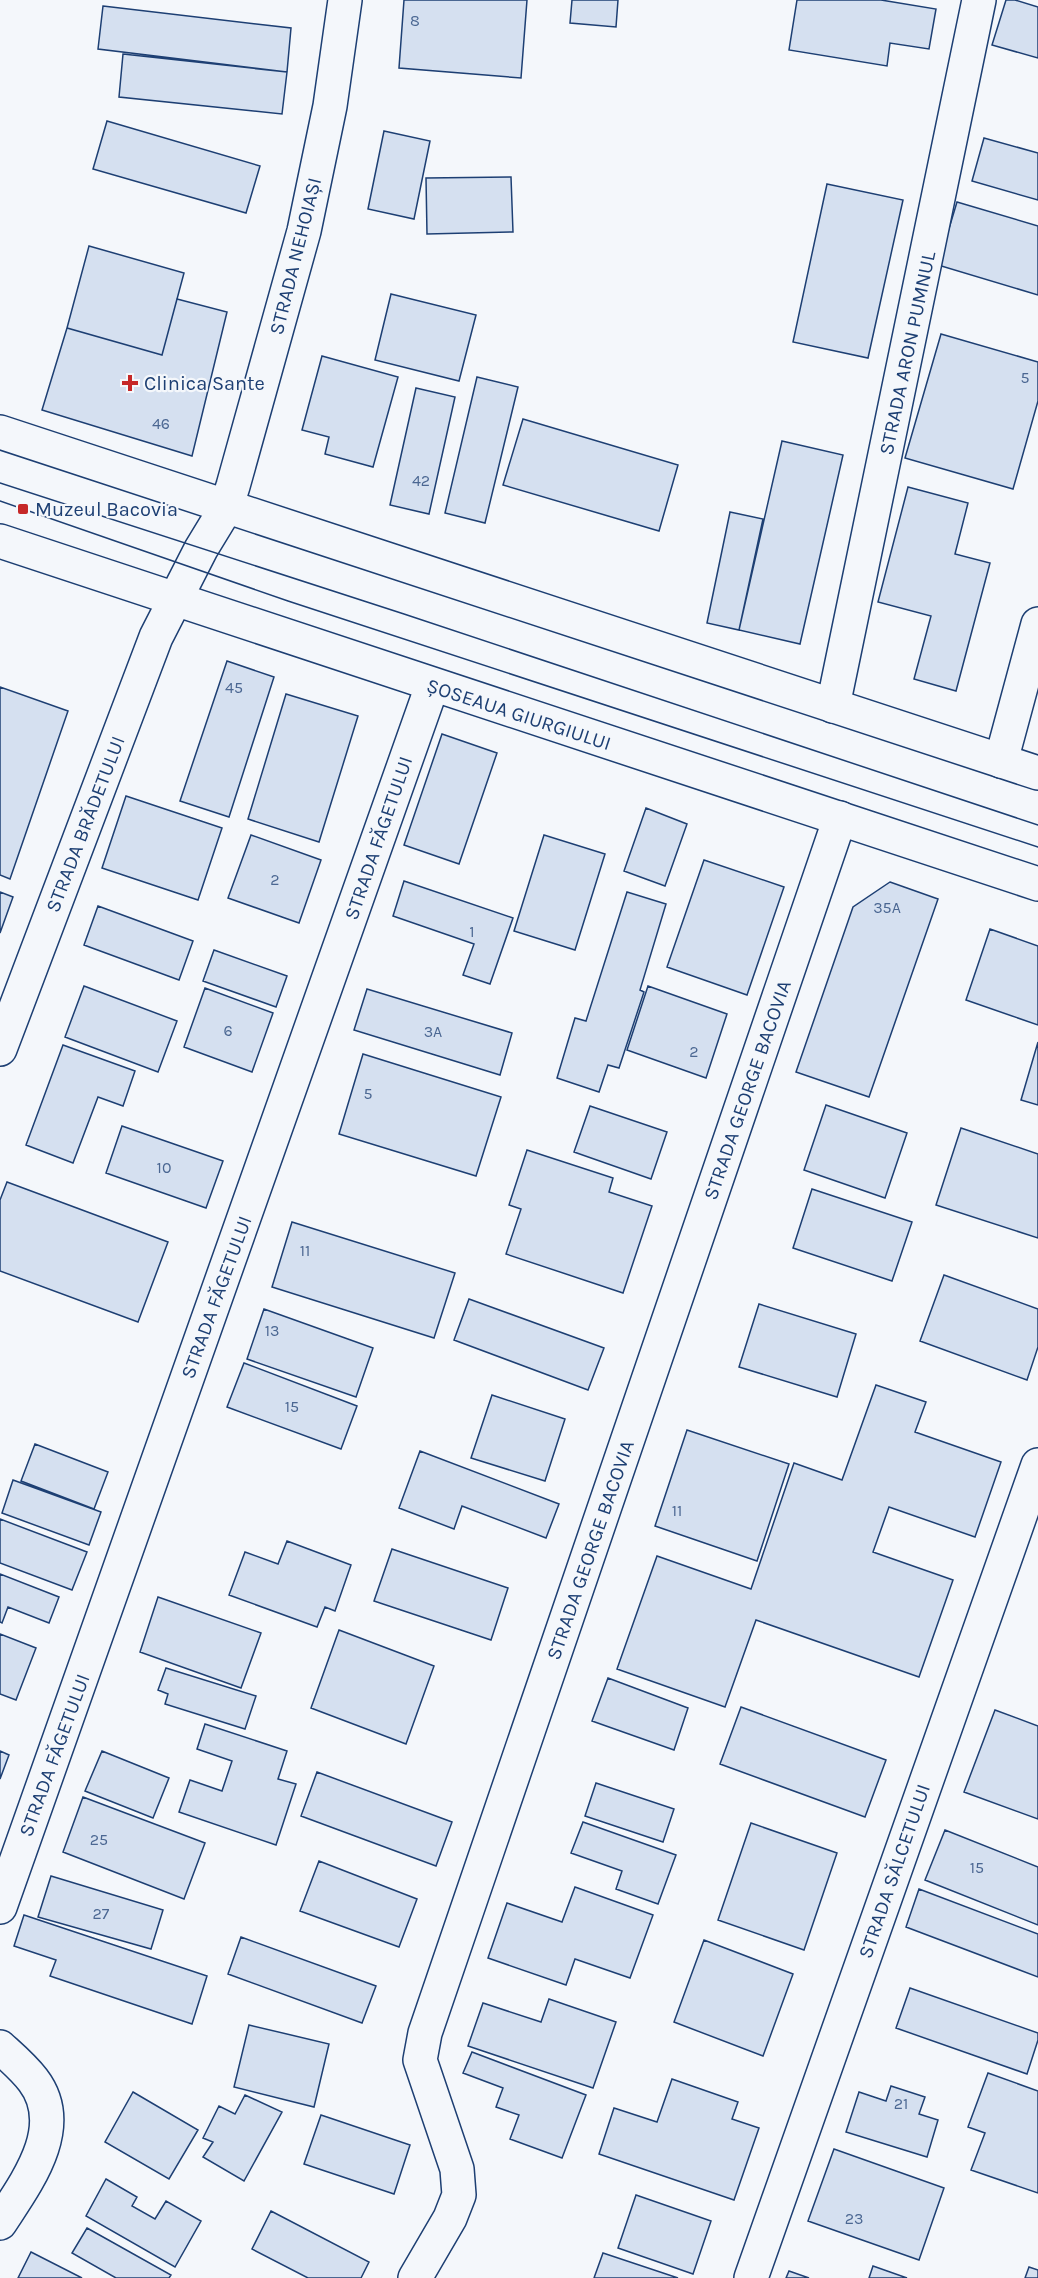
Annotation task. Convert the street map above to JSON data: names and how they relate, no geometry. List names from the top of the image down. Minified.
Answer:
{"streets":{"street":["STRADA NEHOIAȘI","STRADA ARON PUMNUL","ȘOSEAUA GIURGIULUI","STRADA BRĂDETULUI","STRADA FĂGETULUI","STRADA GEORGE BACOVIA","STRADA SĂLCETULUI"]},"crossings":[["STRADA NEHOIAȘI","ȘOSEAUA GIURGIULUI"],["STRADA NEHOIAȘI","STRADA BRĂDETULUI"],["ȘOSEAUA GIURGIULUI","STRADA BRĂDETULUI"],["ȘOSEAUA GIURGIULUI","STRADA FĂGETULUI"],["ȘOSEAUA GIURGIULUI","STRADA GEORGE BACOVIA"]],"places":{"health":["Clinica Sante"],"transit":["Muzeul Bacovia"]},"house_numbers":["8","5","46","42","45","2","35A","1","6","3A","2","5","10","11","13","15","11","25","15","27","21","23"]}
